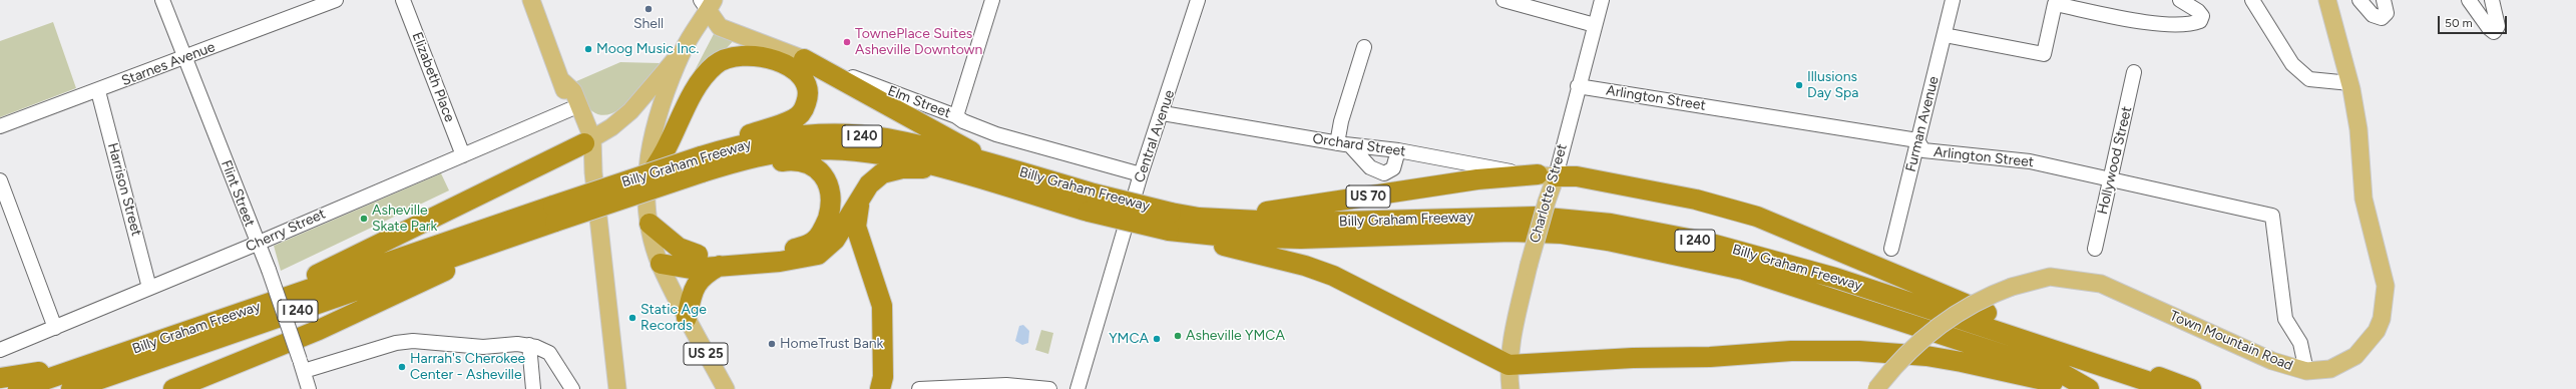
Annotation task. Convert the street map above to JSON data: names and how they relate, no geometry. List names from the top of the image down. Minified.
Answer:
{"streets":{"highway":["I 240","Billy Graham Freeway","US 70"],"main road":["Elm Street","Charlotte Street","Town Mountain Road","US 25"],"street":["Starnes Avenue","Elizabeth Place","Arlington Street","Furman Avenue","Central Avenue","Orchard Street","Hollywood Street","Harrison Street","Flint Street","Cherry Street"]},"crossings":[["Starnes Avenue","Harrison Street"],["Starnes Avenue","Flint Street"],["Elizabeth Place","Cherry Street"],["Arlington Street","Furman Avenue"],["Arlington Street","Hollywood Street"],["Arlington Street","Charlotte Street"],["Arlington Street","Town Mountain Road"],["Elm Street","Central Avenue"],["Elm Street","US 25"],["Central Avenue","Orchard Street"],["Orchard Street","Charlotte Street"],["Orchard Street","US 70"],["Billy Graham Freeway","US 70"],["Harrison Street","Cherry Street"],["Flint Street","Cherry Street"],["Charlotte Street","US 70"]],"places":["Shell","TownePlace Suites Asheville Downtown","Moog Music Inc.","Illusions Day Spa","Asheville Skate Park","Static Age Records","Asheville YMCA","YMCA","HomeTrust Bank","Harrah's Cherokee Center - Asheville"],"scale_bar":"50 m"}
